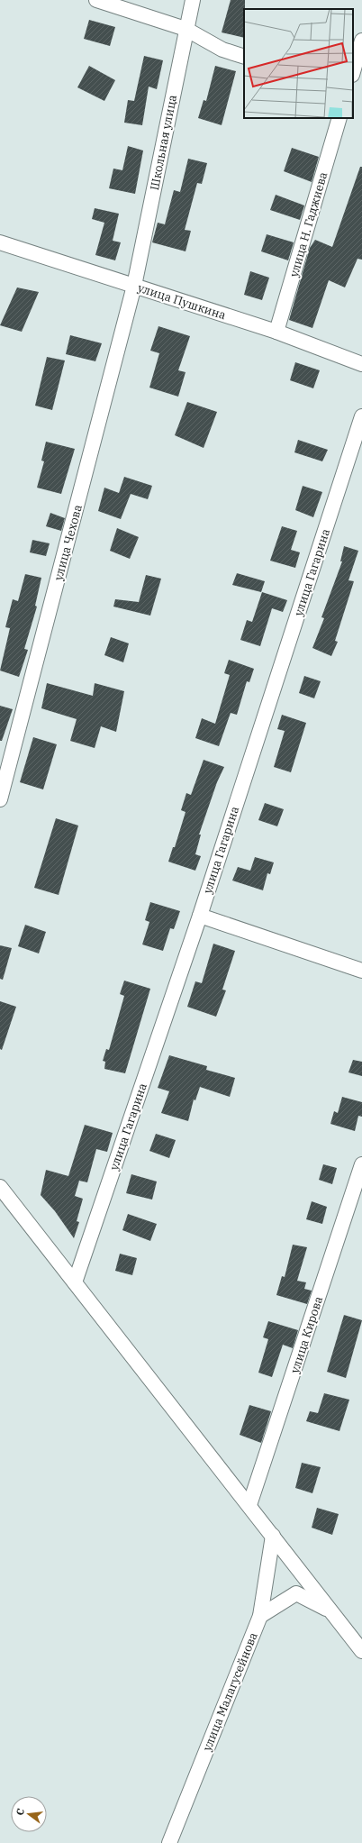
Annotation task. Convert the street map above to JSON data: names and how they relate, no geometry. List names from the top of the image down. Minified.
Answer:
{"streets":{"street":["Школьная улица","улица Н. Гаджиева","улица Пушкина","улица Чехова","улица Гагарина","улица Кирова","улица Малагусейнова"]},"crossings":[["Школьная улица","улица Пушкина"],["Школьная улица","улица Чехова"],["улица Н. Гаджиева","улица Пушкина"],["улица Пушкина","улица Чехова"]],"north":"left"}
